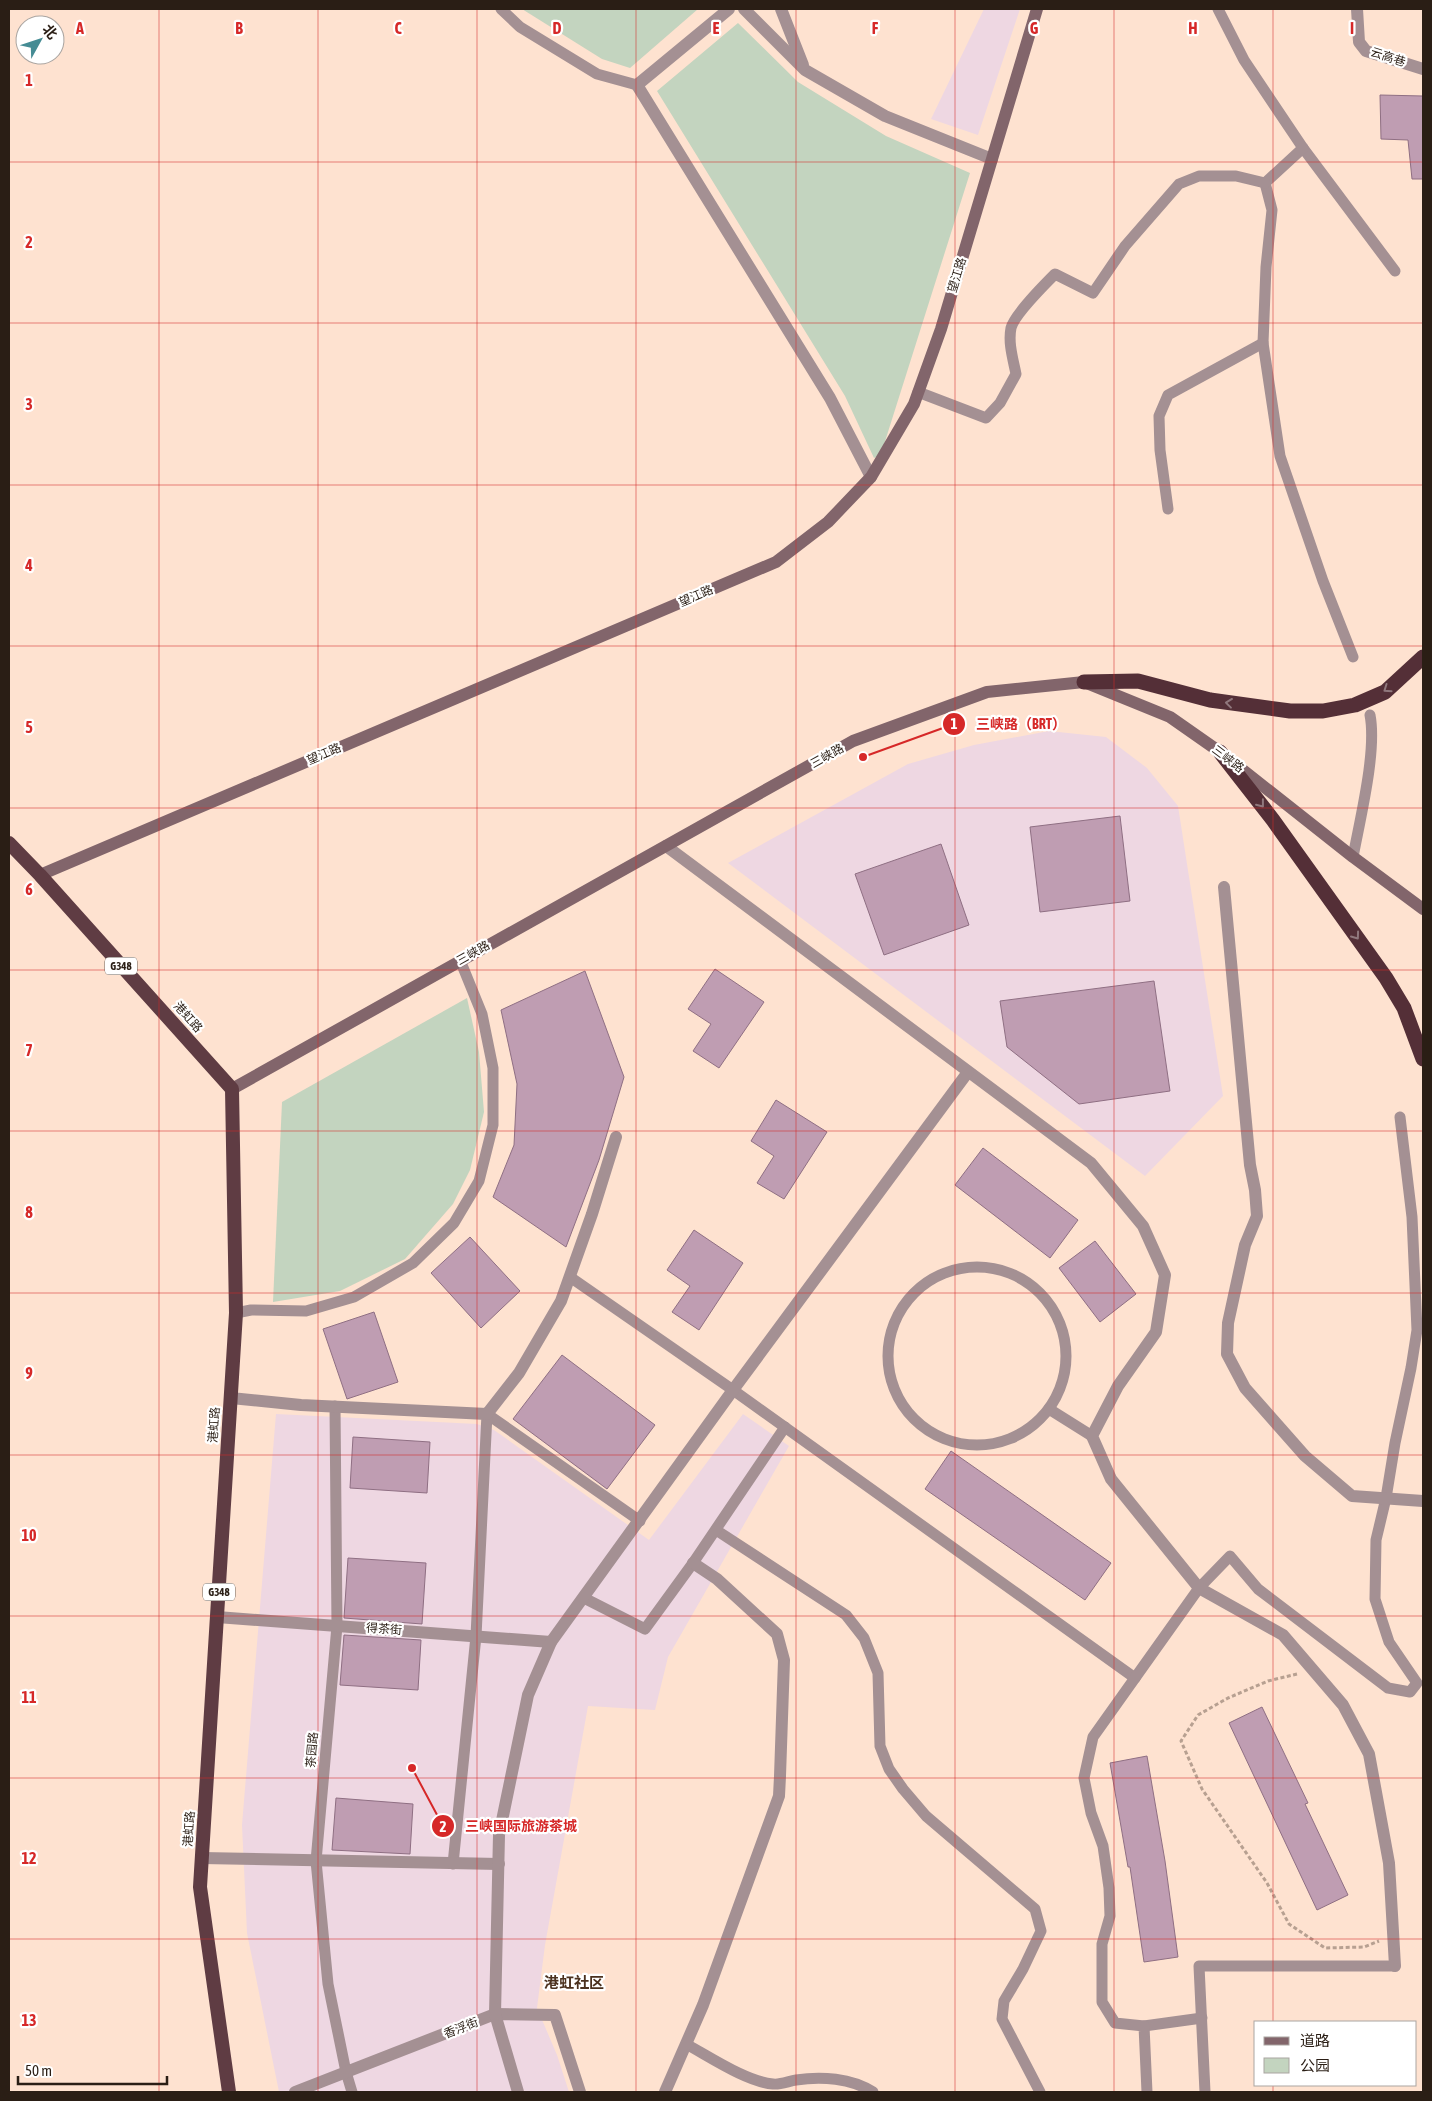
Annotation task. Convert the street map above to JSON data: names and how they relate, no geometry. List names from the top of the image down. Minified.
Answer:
{"streets":{"highway":["G348","港虹路"],"main road":["望江路","三峡路"],"street":["云高巷","得茶街","香浮街"],"lane":["茶园路"]},"crossings":[["望江路","港虹路"],["三峡路","港虹路"],["港虹路","得茶街"],["得茶街","茶园路"],["茶园路","香浮街"]],"districts":["港虹社区"],"places":["三峡路（BRT）","三峡国际旅游茶城"],"legend":["道路","公园"],"scale_bar":"50 m","north":"top right","grid":{"columns":["A","B","C","D","E","F","G","H","I"],"rows":["1","2","3","4","5","6","7","8","9","10","11","12","13"]}}
